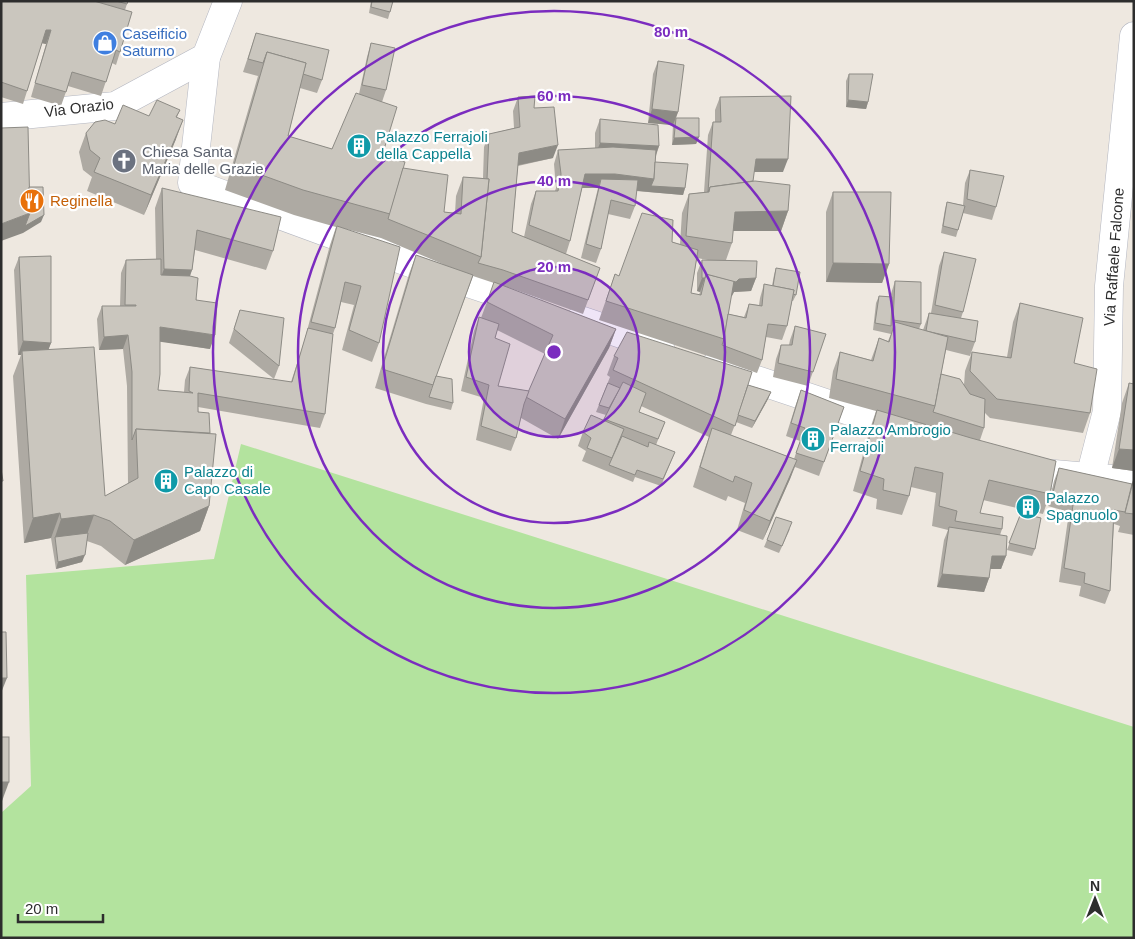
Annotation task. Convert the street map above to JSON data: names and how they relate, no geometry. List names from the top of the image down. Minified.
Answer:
{"streets":{"street":["Via Orazio","Via Raffaele Falcone"]},"places":{"shop":["Caseificio Saturno"],"building":["Palazzo Ferrajoli della Cappella","Palazzo Ambrogio Ferrajoli","Palazzo di Capo Casale","Palazzo Spagnuolo"],"church":["Chiesa Santa Maria delle Grazie"],"restaurant":["Reginella"]},"scale_bar":"20 m","north":"top","rings":["80 m","60 m","40 m","20 m"]}
